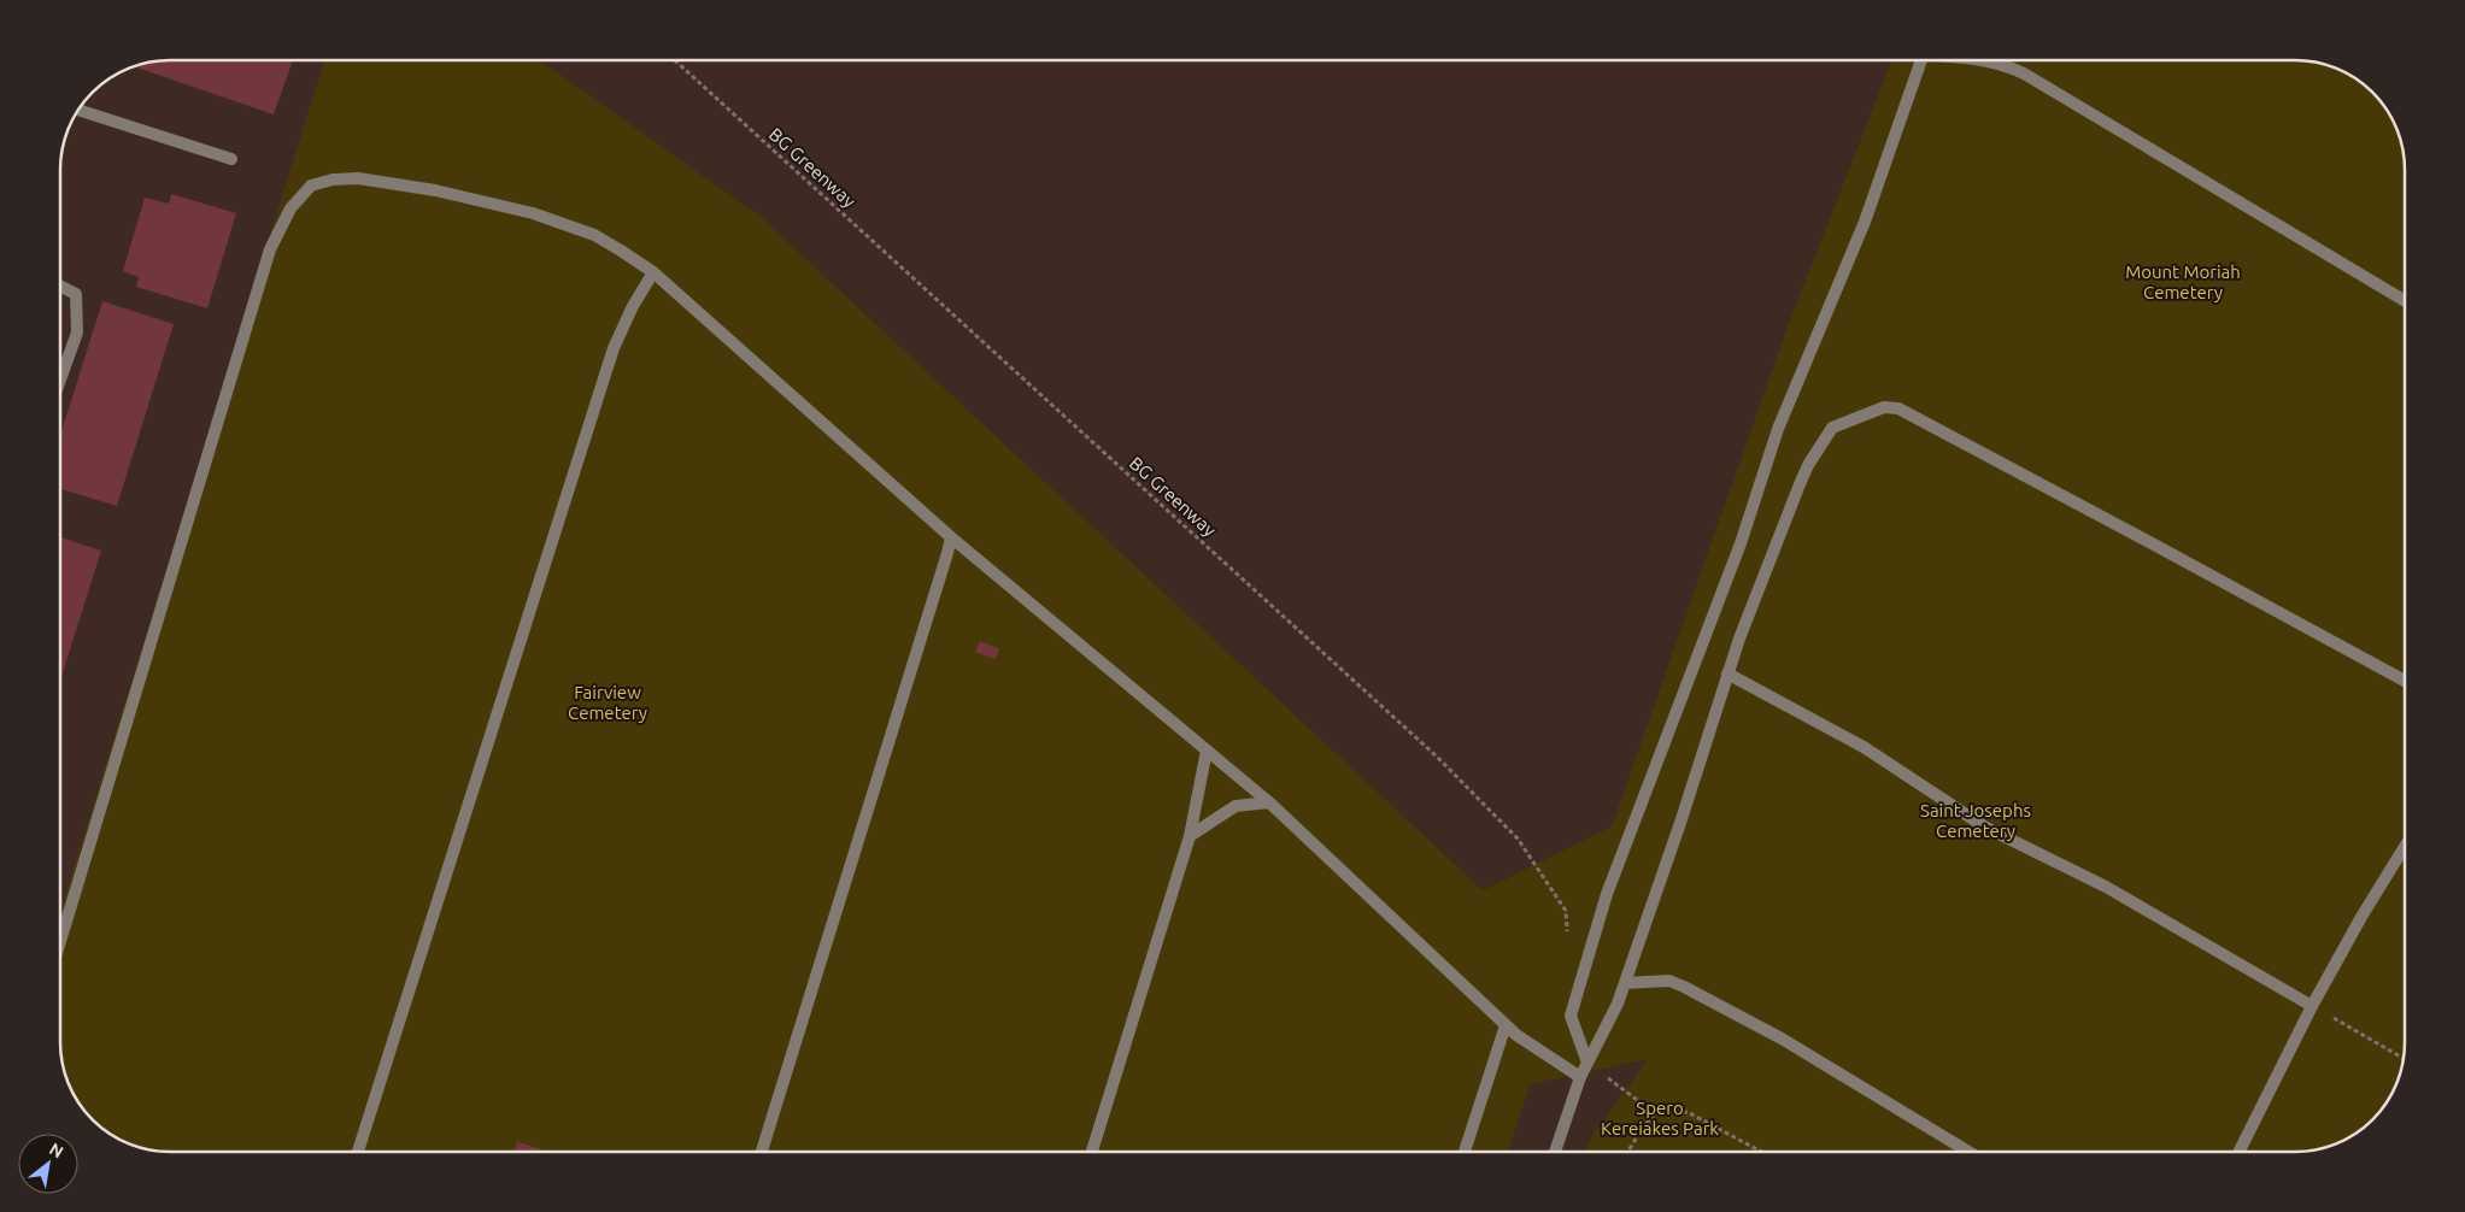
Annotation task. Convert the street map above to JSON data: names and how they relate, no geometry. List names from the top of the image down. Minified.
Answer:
{"streets":{"path":["BG Greenway"]},"parks":["Mount Moriah Cemetery","Fairview Cemetery","Saint Josephs Cemetery","Spero Kereiakes Park"],"north":"top right"}
